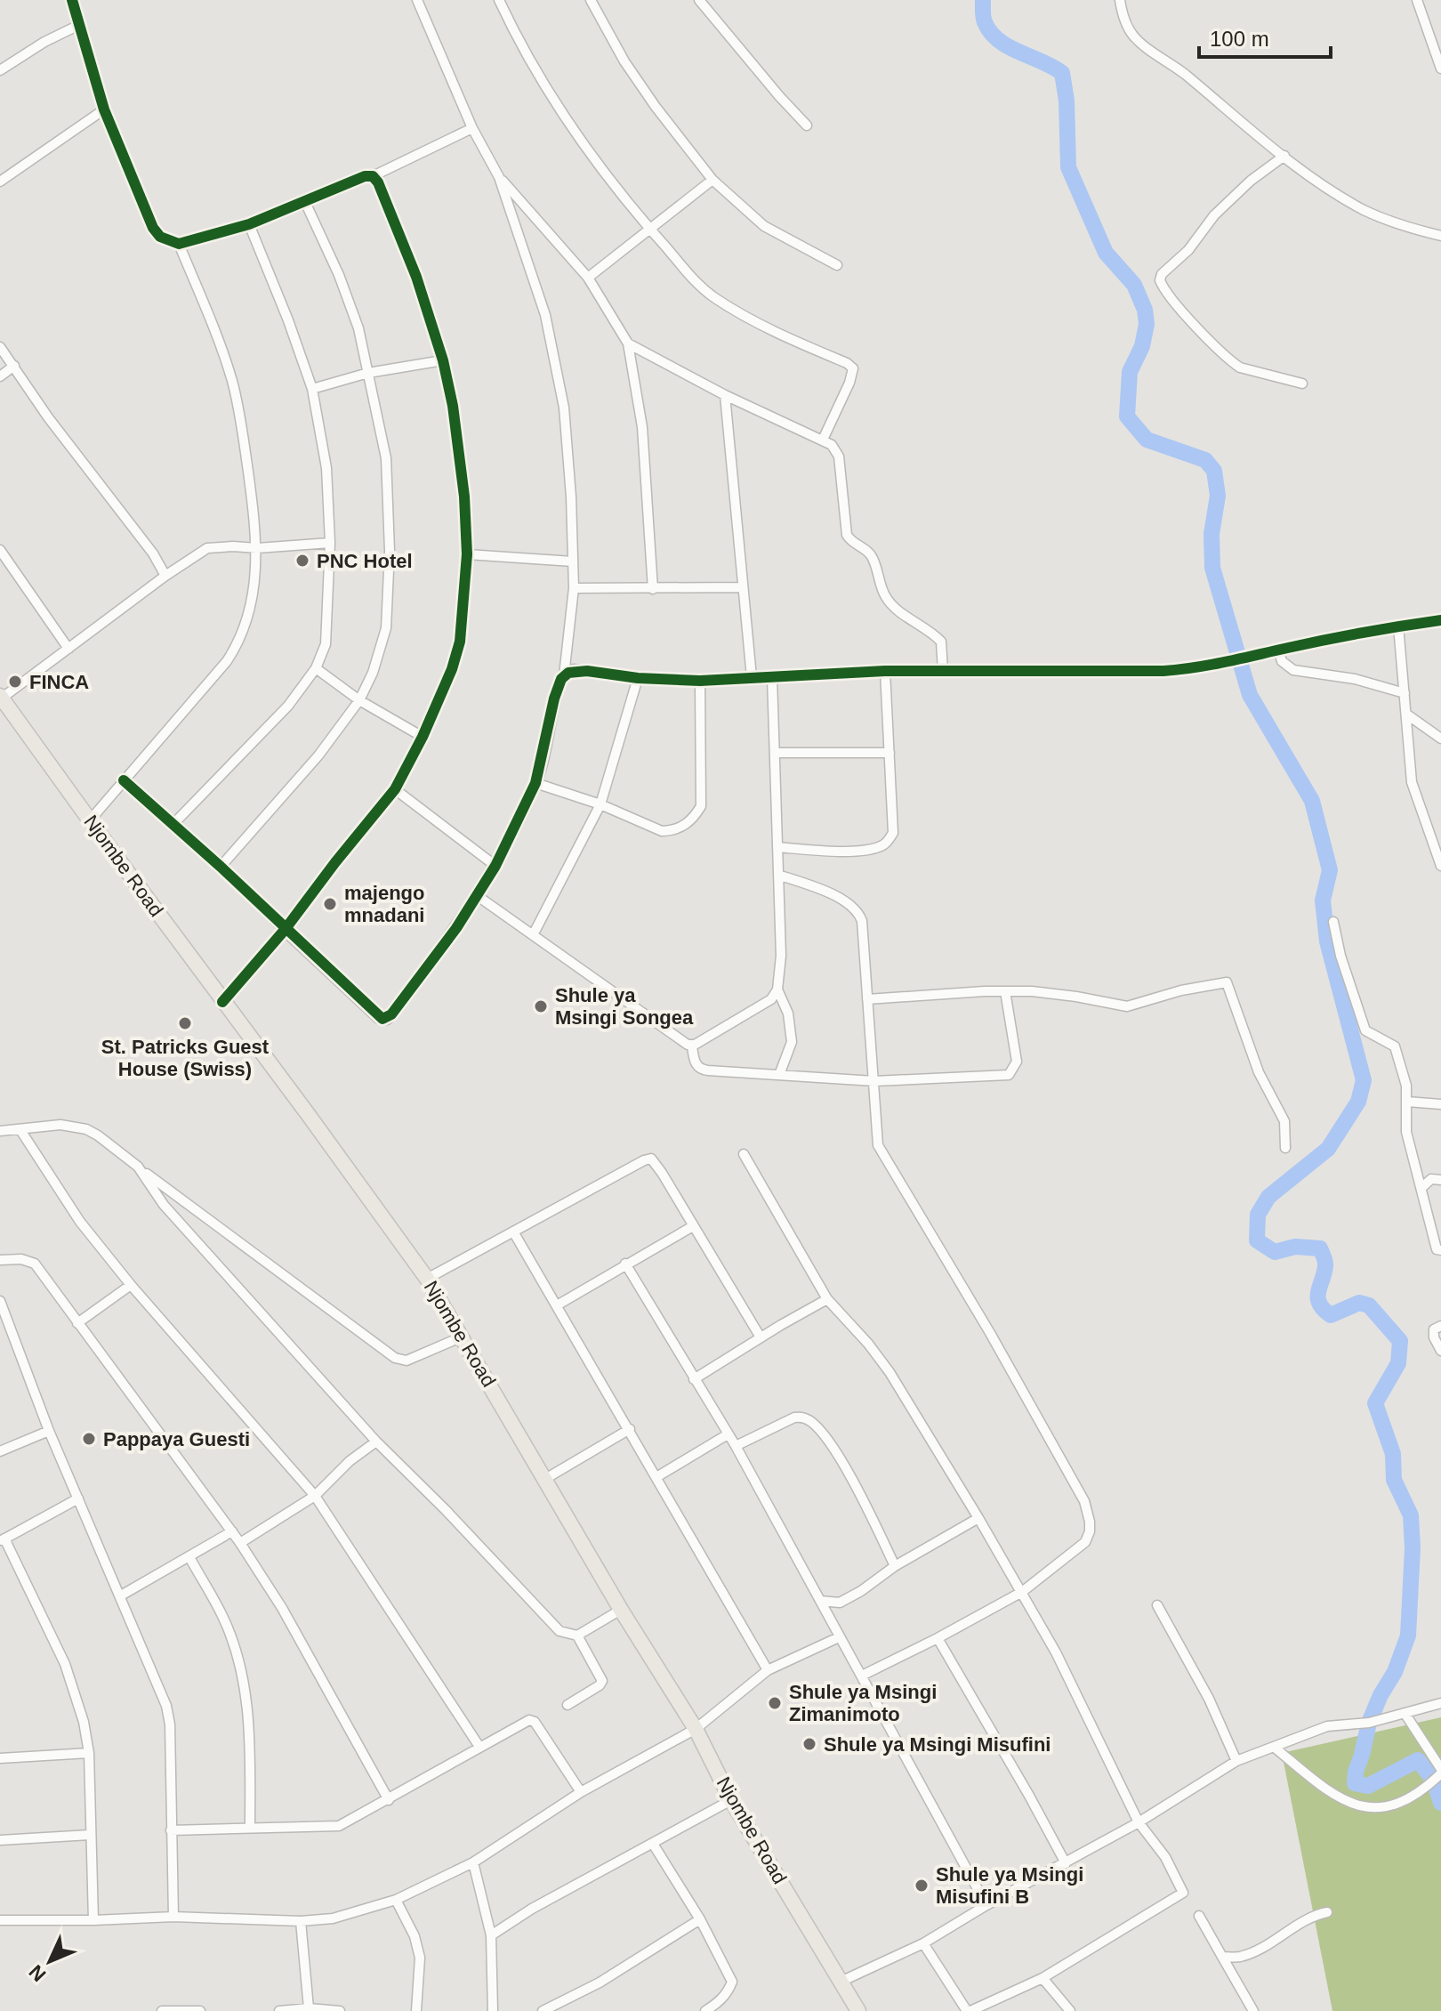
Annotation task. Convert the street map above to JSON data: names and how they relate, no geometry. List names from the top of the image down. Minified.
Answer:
{"streets":{"highway":["Njombe Road"]},"places":["PNC Hotel","FINCA","majengo mnadani","Shule ya Msingi Songea","St. Patricks Guest House (Swiss)","Pappaya Guesti","Shule ya Msingi Zimanimoto","Shule ya Msingi Misufini","Shule ya Msingi Misufini B"],"scale_bar":"100 m","north":"bottom left"}
